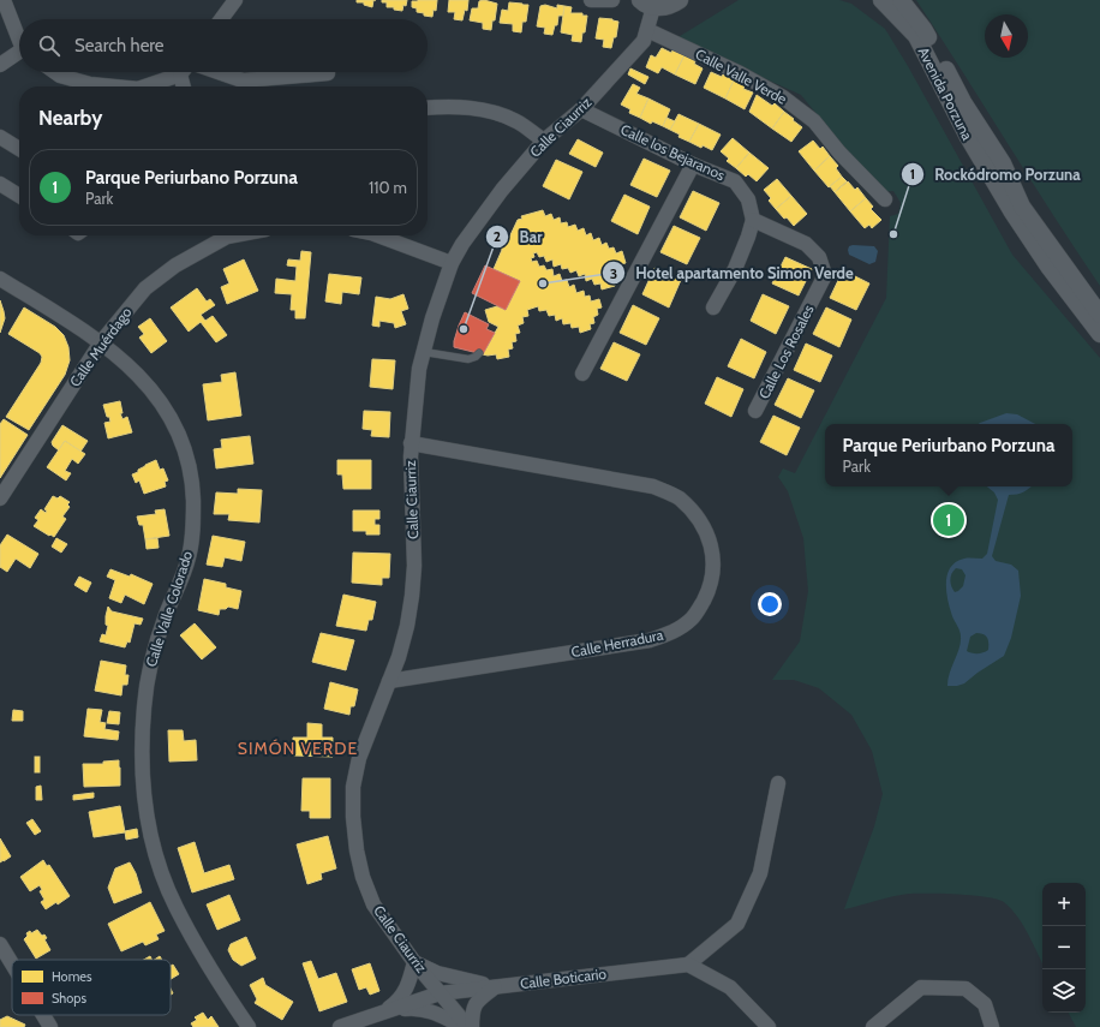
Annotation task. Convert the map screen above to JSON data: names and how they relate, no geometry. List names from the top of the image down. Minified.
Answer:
{"streets":{"street":["Calle Valle Verde","Avenida Porzuna","Calle Ciaurriz","Calle los Bejaranos","Calle Muérdago","Calle Los Rosales","Calle Valle Colorado","Calle Herradura","Calle Boticario"]},"crossings":[["Calle Valle Verde","Calle Ciaurriz"],["Calle Ciaurriz","Calle los Bejaranos"],["Calle Ciaurriz","Calle Herradura"],["Calle Ciaurriz","Calle Boticario"],["Calle los Bejaranos","Calle Los Rosales"],["Calle Muérdago","Calle Valle Colorado"]],"districts":["SIMÓN VERDE"],"places":["Rockódromo Porzuna","Hotel apartamento Simon Verde","Bar"],"legend":["Homes","Shops"],"north":"bottom","page":{"search":"Search here","heading":"Nearby","list":[{"mark":"1","name":"Parque Periurbano Porzuna","note":"Park","value":"110 m"}],"popup":["Parque Periurbano Porzuna","Park"],"pins":"1","map_buttons":["+","−"]}}
